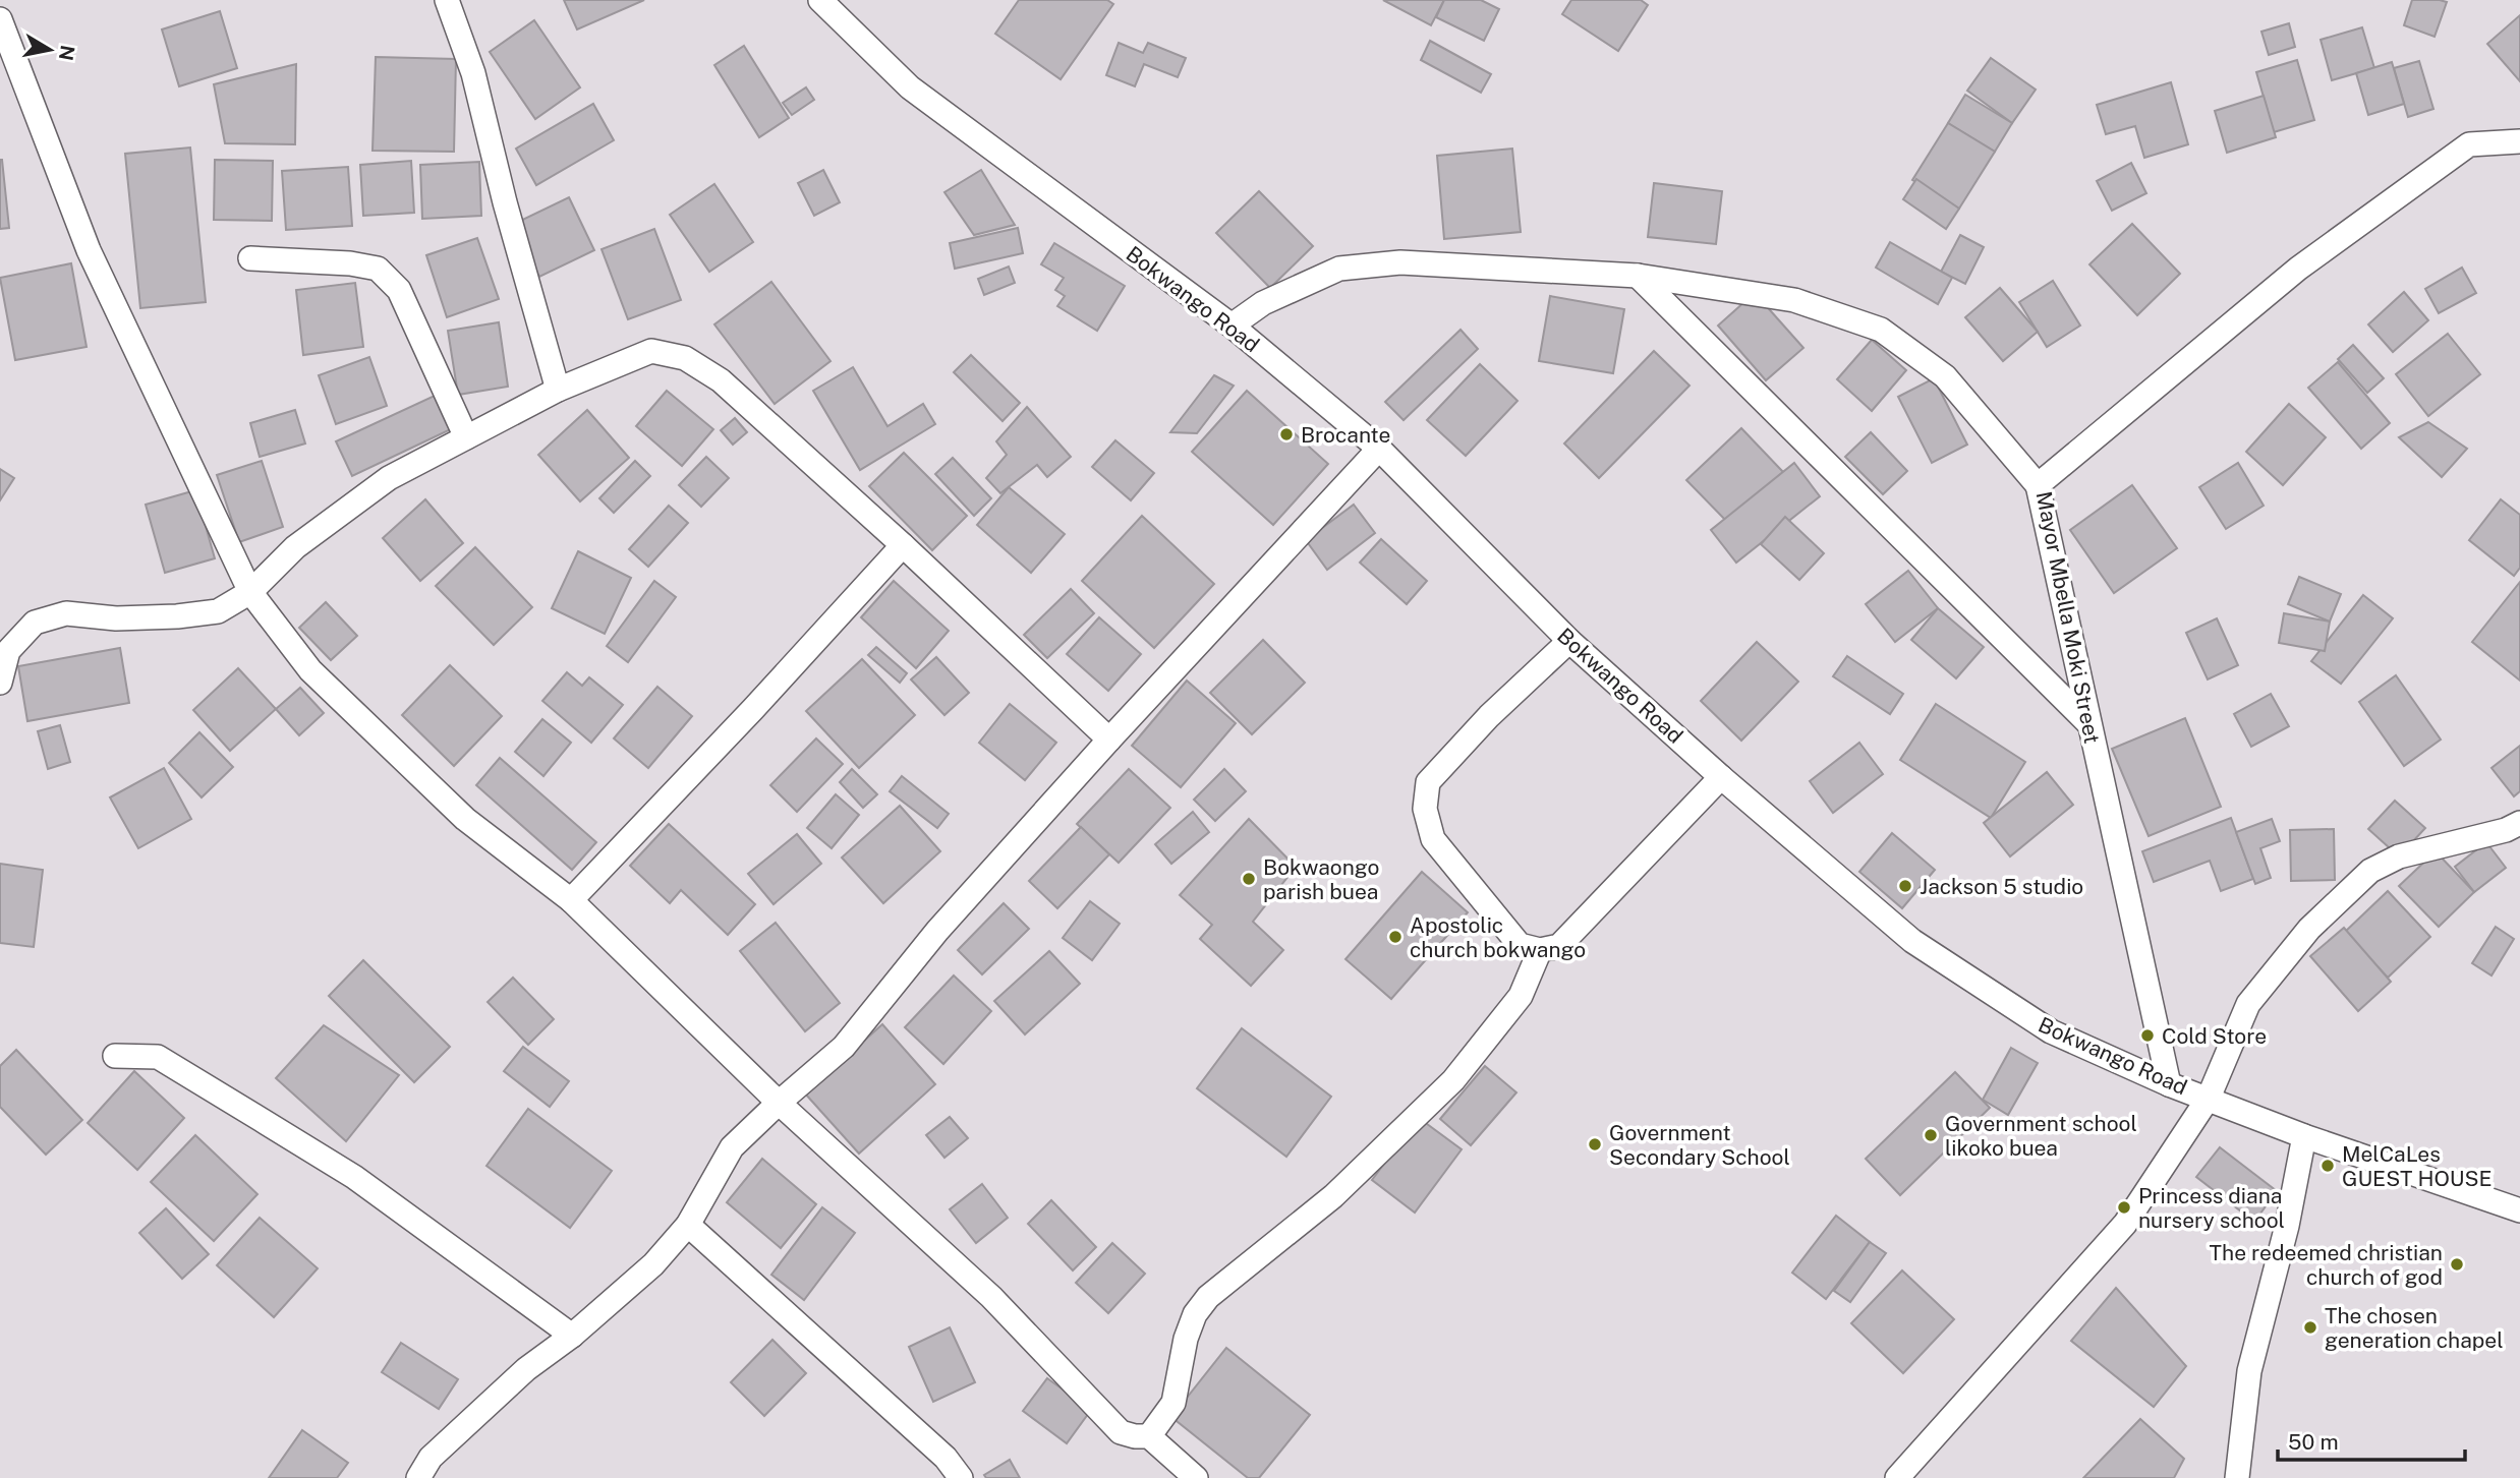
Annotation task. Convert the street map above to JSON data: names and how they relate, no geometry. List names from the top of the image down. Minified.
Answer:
{"streets":{"street":["Bokwango Road","Mayor Mbella Moki Street"]},"crossings":[["Bokwango Road","Mayor Mbella Moki Street"]],"places":["Brocante","Bokwaongo parish buea","Jackson 5 studio","Apostolic church bokwango","Cold Store","Government school likoko buea","Government Secondary School","MelCaLes GUEST HOUSE","Princess diana nursery school","The redeemed christian church of god","The chosen generation chapel"],"scale_bar":"50 m","north":"right"}
